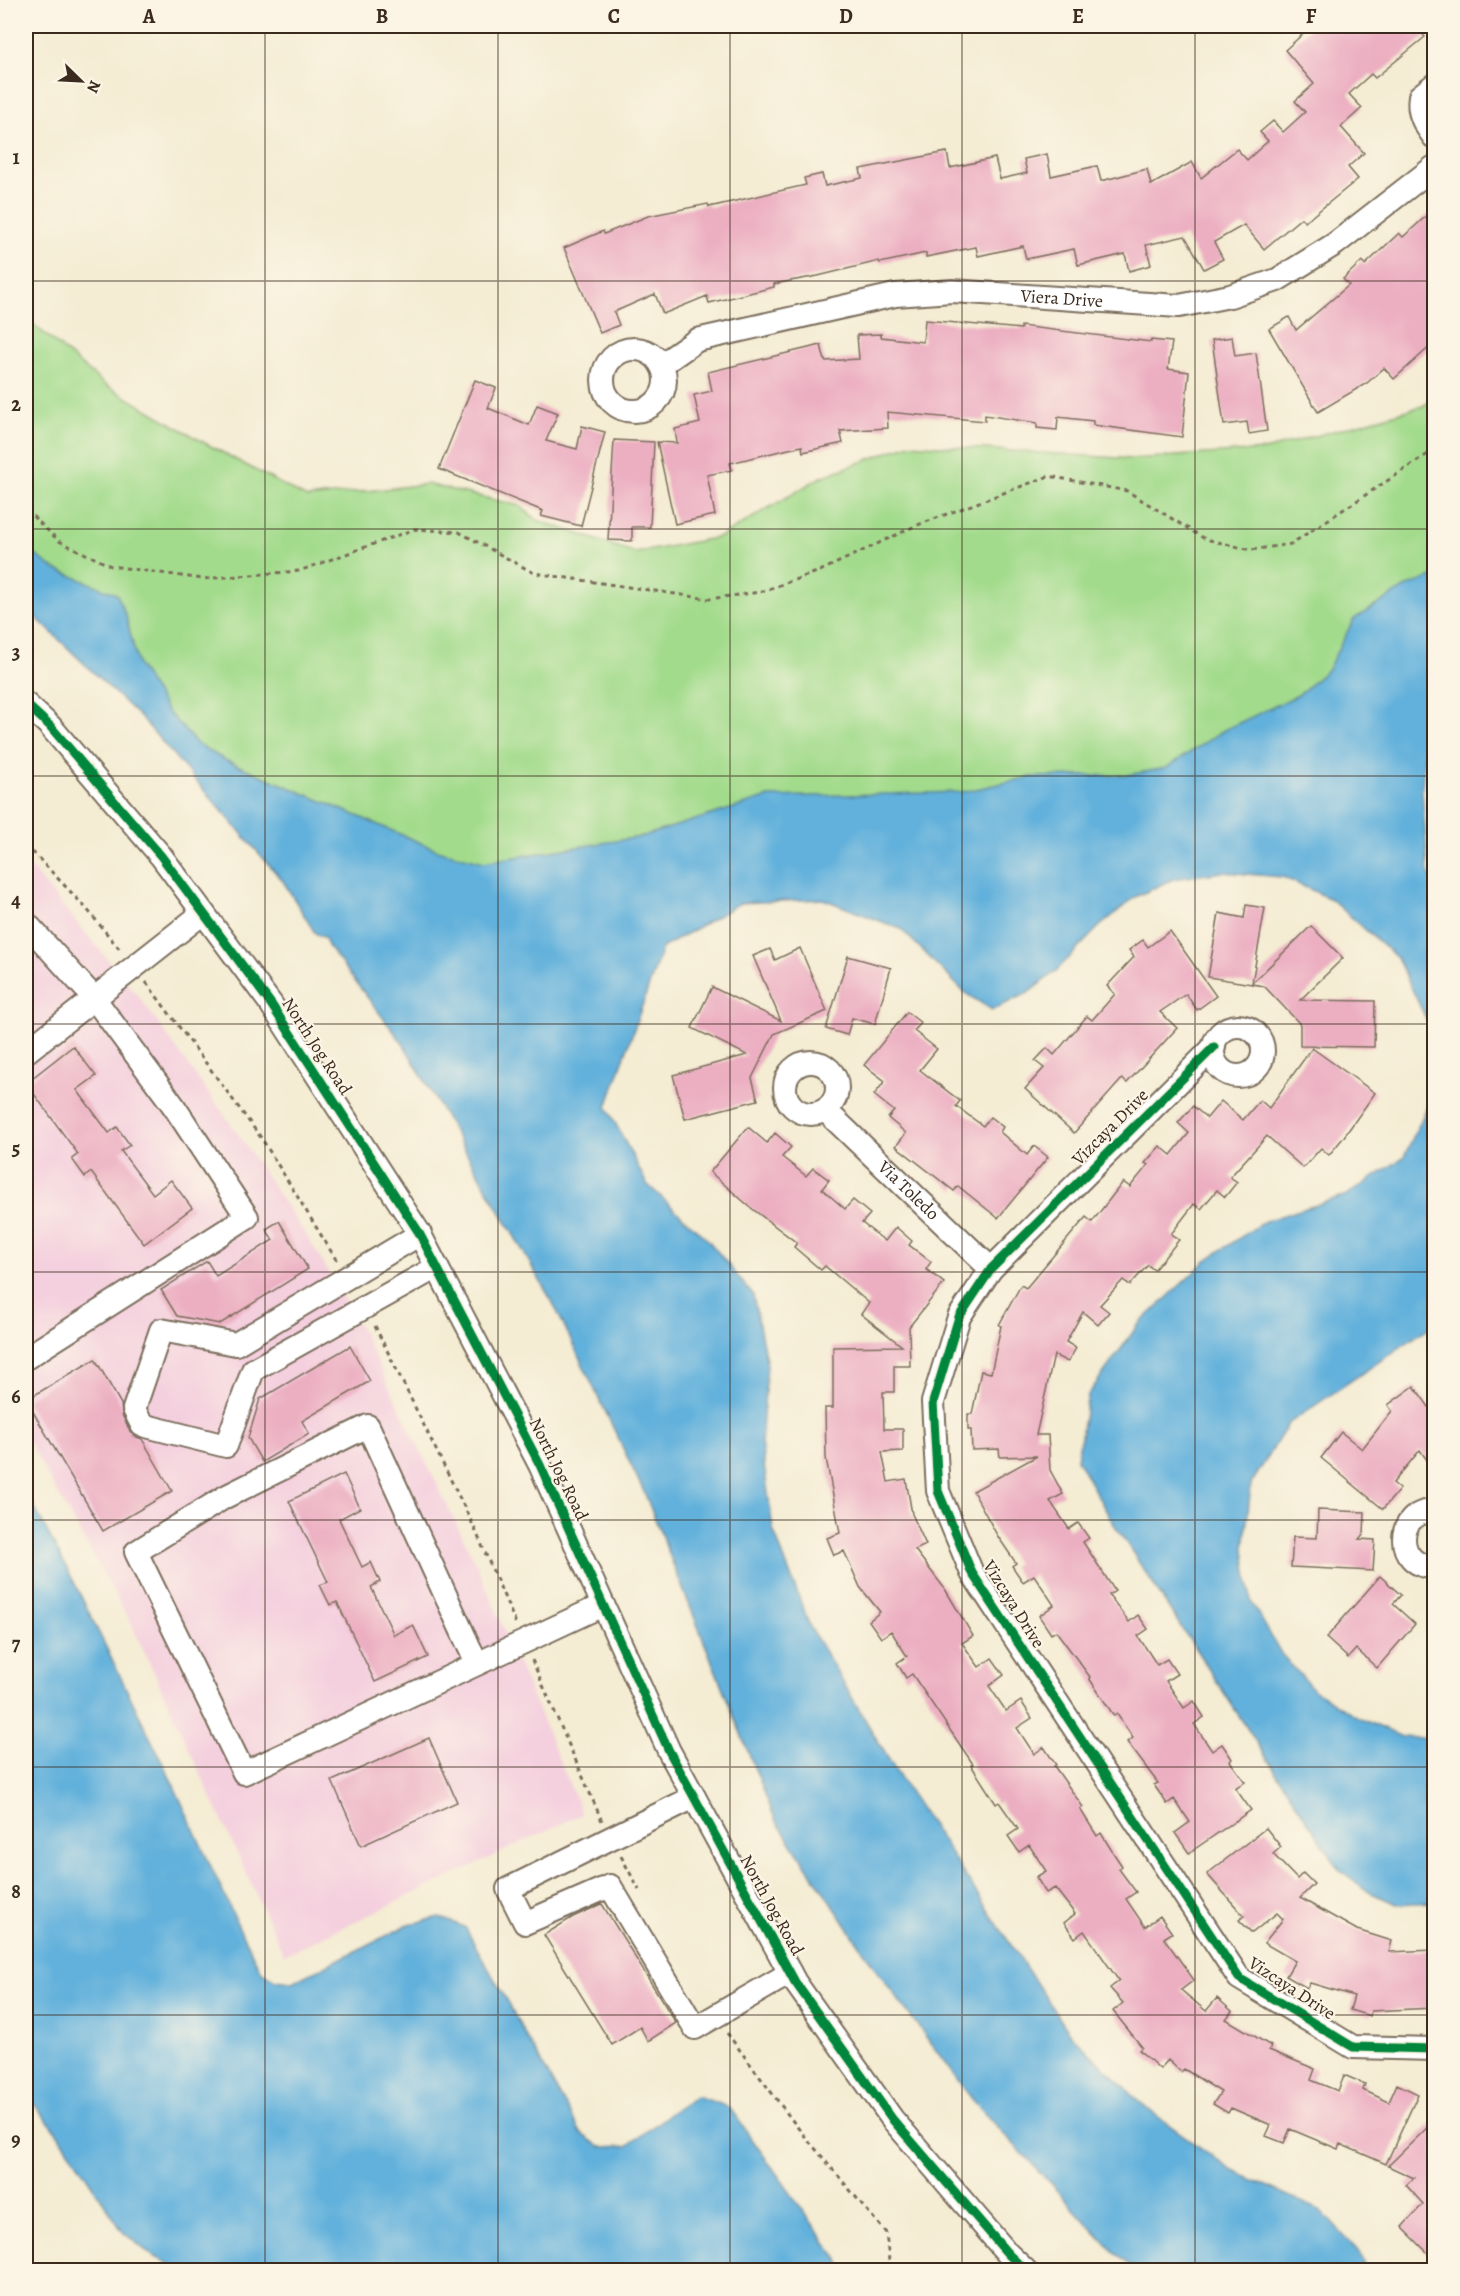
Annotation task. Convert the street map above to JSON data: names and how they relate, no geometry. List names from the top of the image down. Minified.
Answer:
{"streets":{"street":["Viera Drive","North Jog Road","Vizcaya Drive","Via Toledo"]},"crossings":[["Vizcaya Drive","Via Toledo"]],"north":"bottom right","grid":{"columns":["A","B","C","D","E","F"],"rows":["1","2","3","4","5","6","7","8","9"]}}
